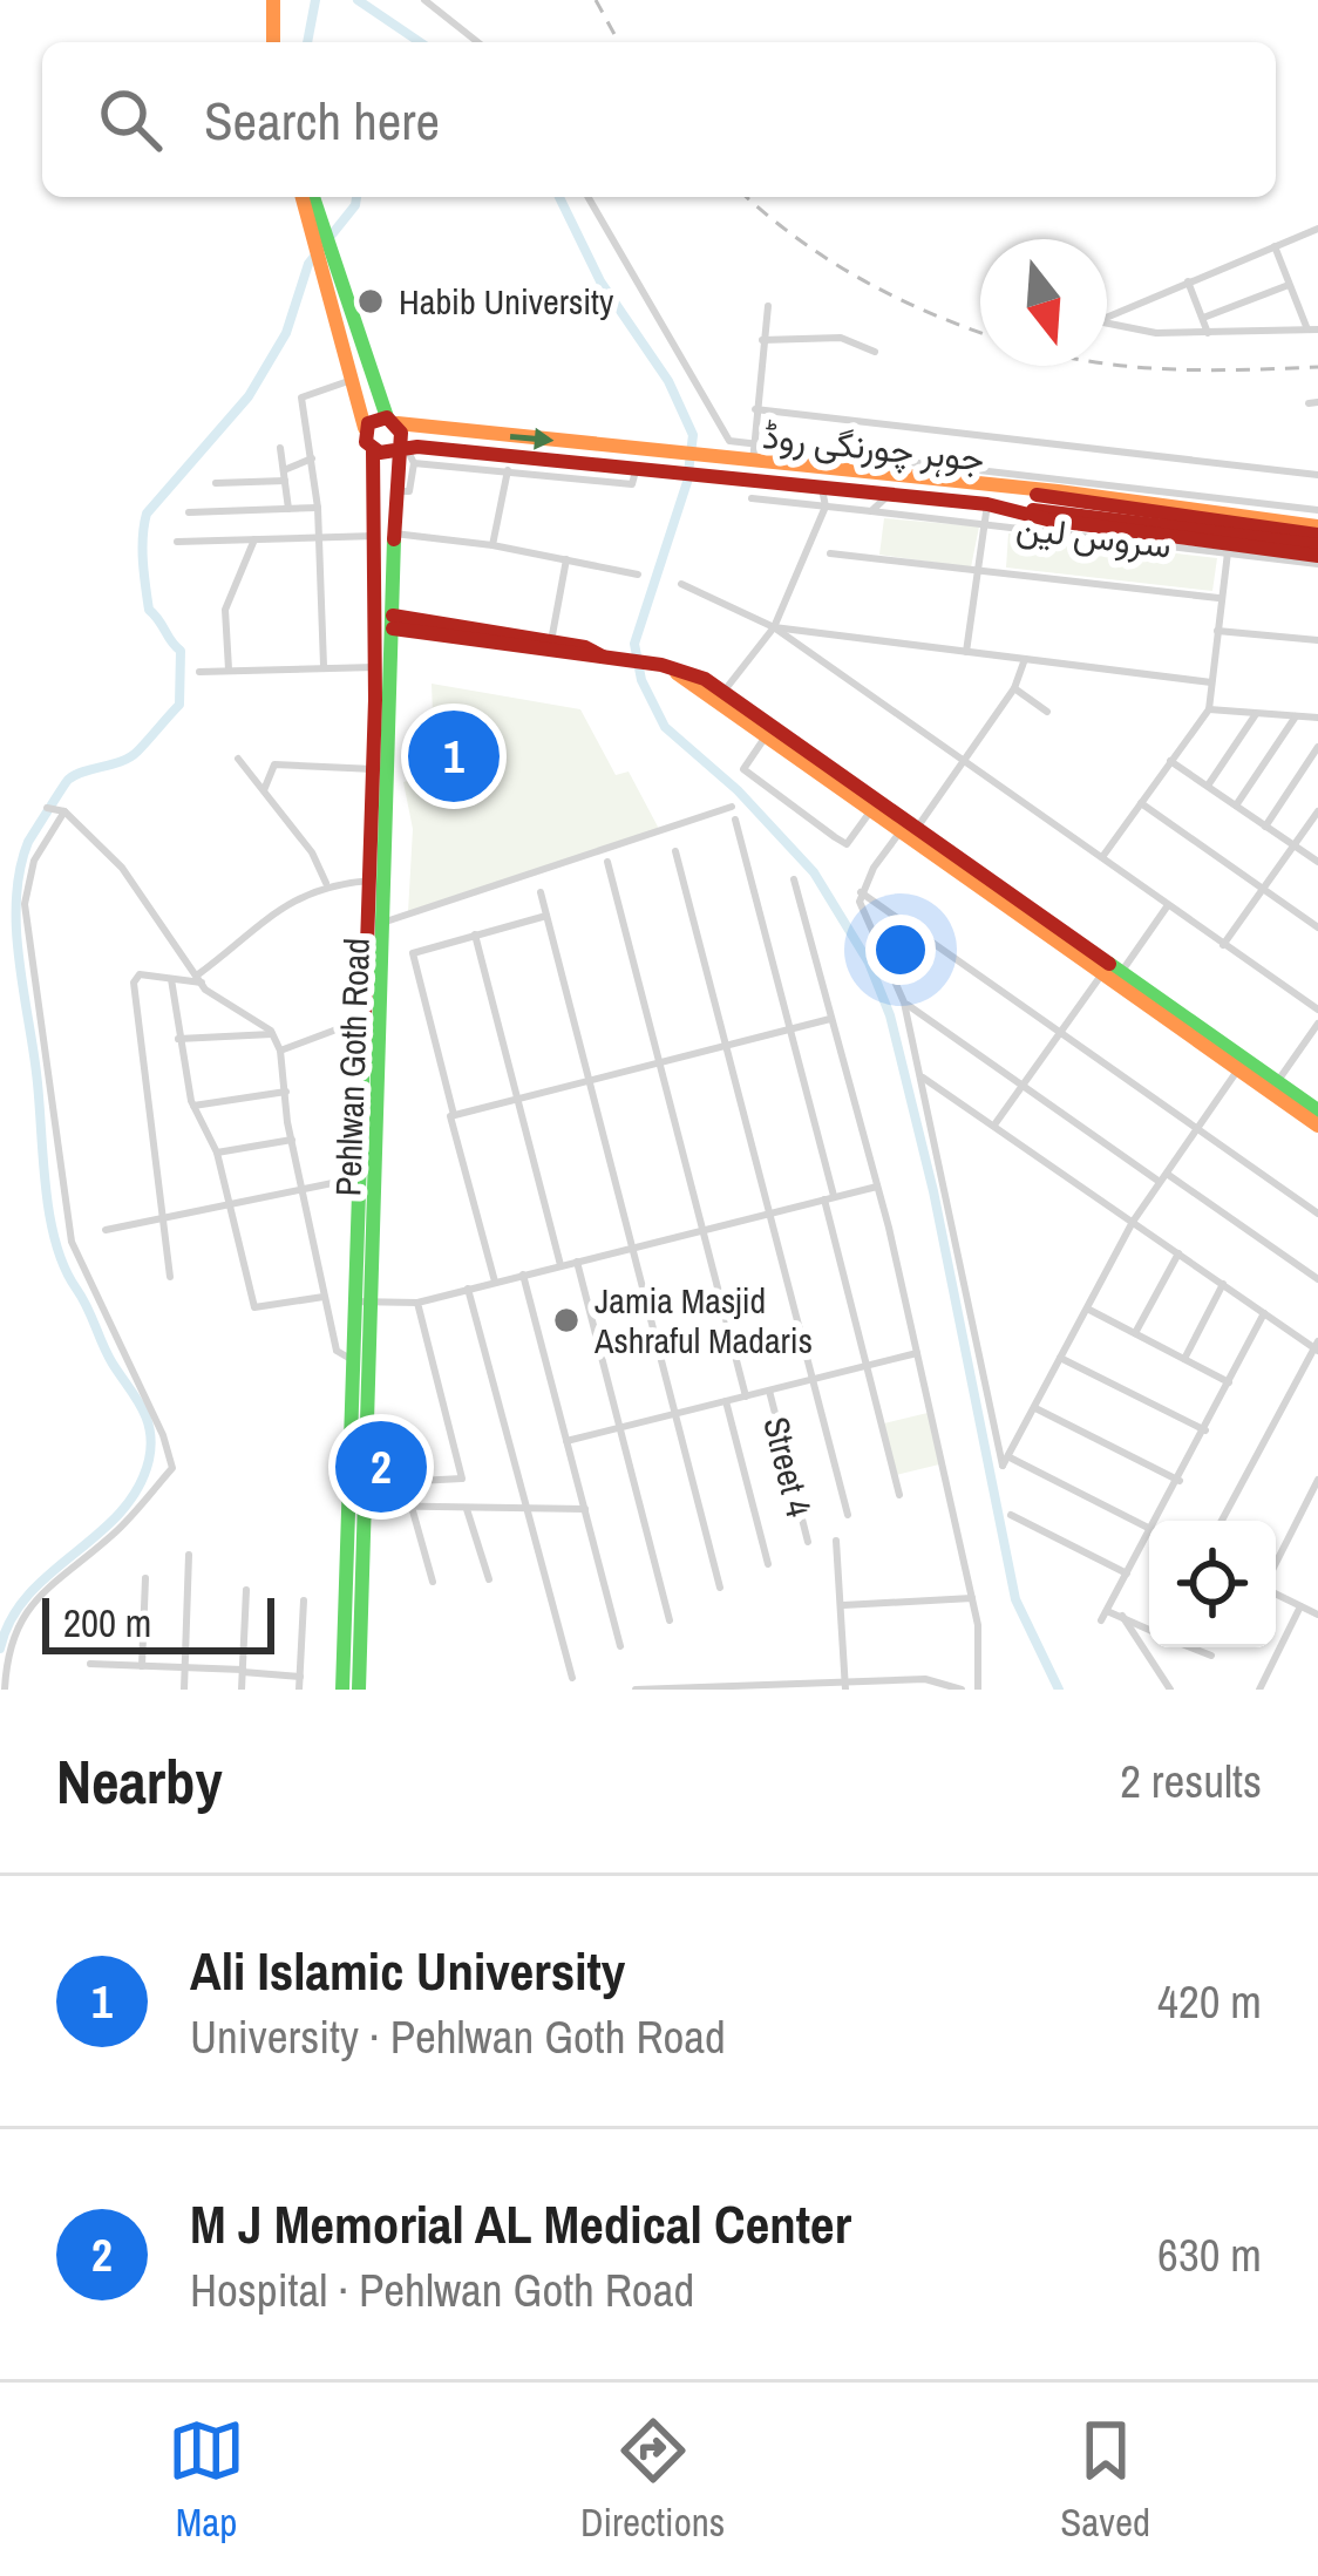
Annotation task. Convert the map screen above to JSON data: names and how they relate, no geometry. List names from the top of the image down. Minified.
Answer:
{"streets":{"main road":["جوہر چورنگی روڈ","Pehlwan Goth Road"],"street":["سروس لین","Street 4"]},"crossings":[["جوہر چورنگی روڈ","سروس لین"]],"places":["Habib University","Jamia Masjid Ashraful Madaris"],"scale_bar":"200 m","north":"bottom","page":{"search":"Search here","pins":["1","2"],"scale":"200 m","heading":["Nearby","2 results"],"list":[{"mark":"1","name":"Ali Islamic University","note":"University · Pehlwan Goth Road","value":"420 m"},{"mark":"2","name":"M J Memorial AL Medical Center","note":"Hospital · Pehlwan Goth Road","value":"630 m"}],"nav":["Map","Directions","Saved"]}}
